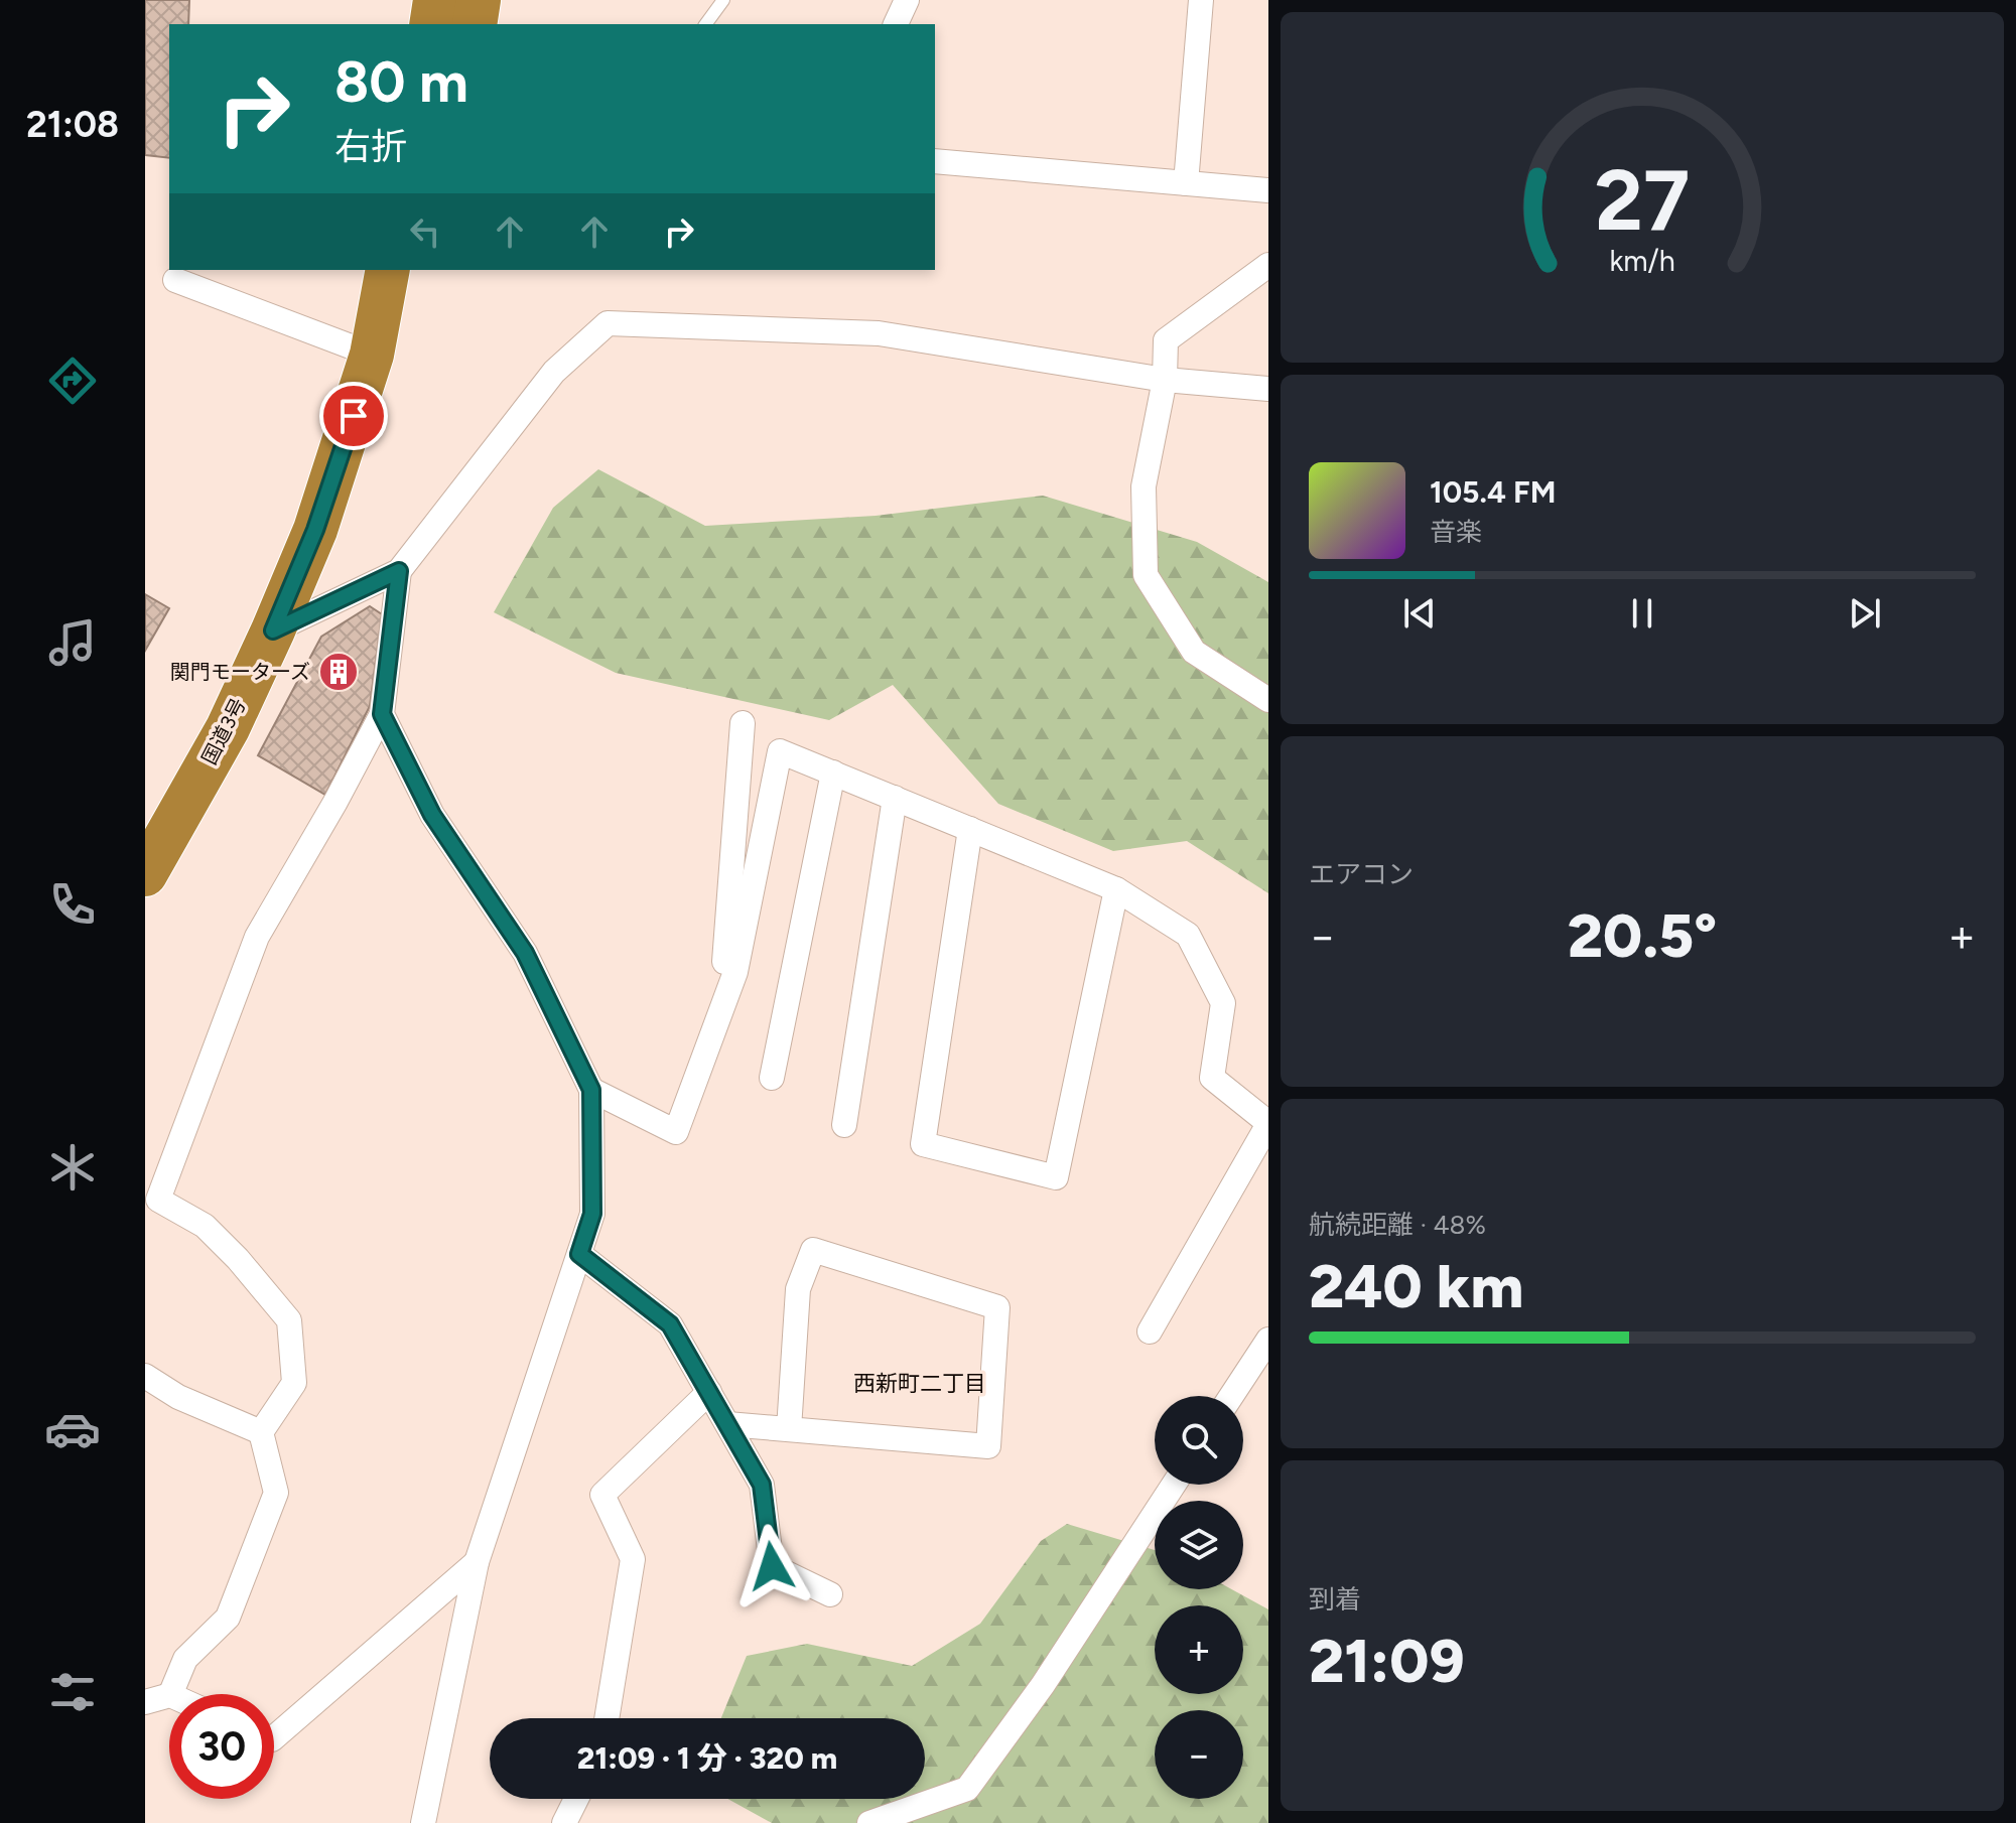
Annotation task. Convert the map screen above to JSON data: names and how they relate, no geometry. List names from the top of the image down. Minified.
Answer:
{"streets":{"highway":["国道3号"]},"districts":["西新町二丁目"],"places":{"building":["関門モーターズ"]},"page":{"tabs":"21:08","turn":["80 m","右折"],"song":["105.4 FM","音楽"],"tile":["エアコン",["航続距離 · 48%","240 km"],["到着","21:09"]],"heat":["−","20.5°","+"],"map_buttons":["+","−"],"limit":"30","trip":"21:09 · 1 分 · 320 m","gauge":["27","km/h"]}}
